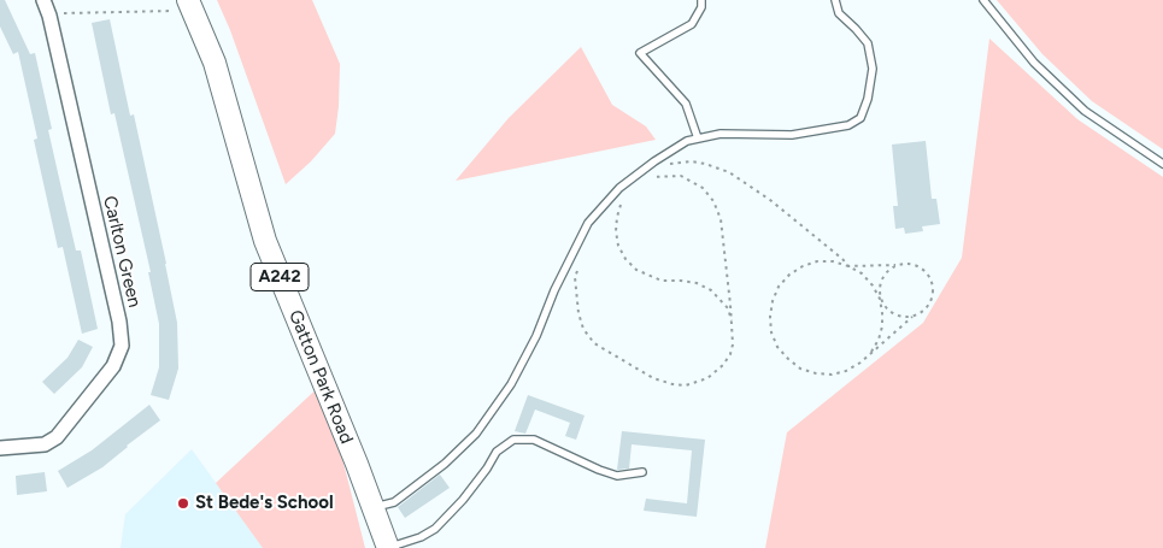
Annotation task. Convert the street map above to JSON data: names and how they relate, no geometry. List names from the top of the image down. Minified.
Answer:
{"streets":{"main road":["A242","Gatton Park Road"],"street":["Carlton Green"]},"places":["St Bede's School"]}
